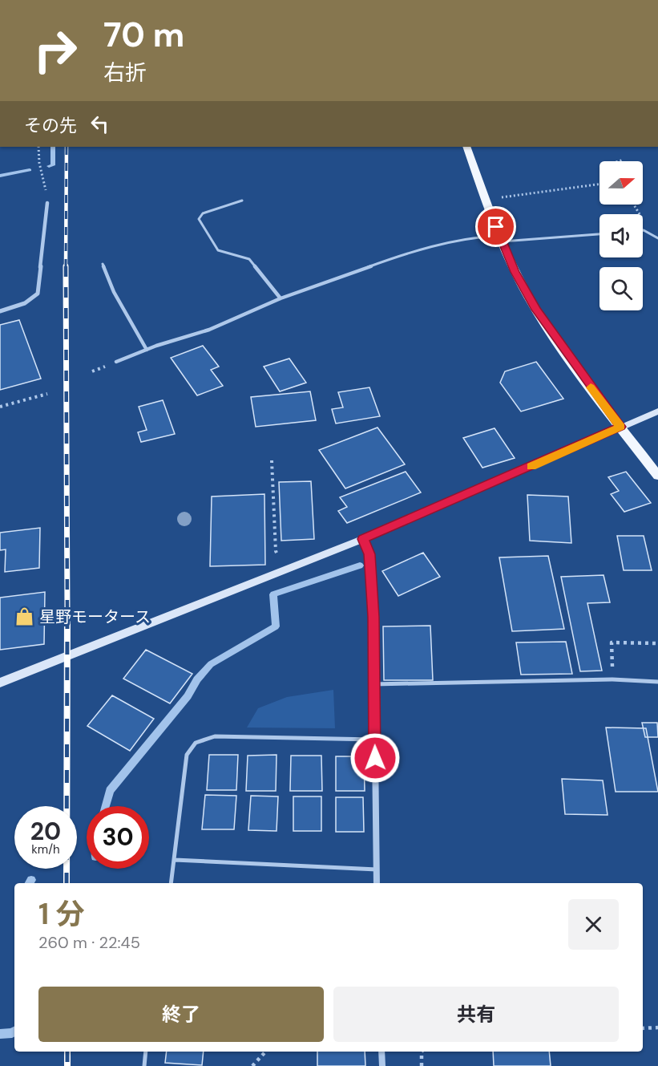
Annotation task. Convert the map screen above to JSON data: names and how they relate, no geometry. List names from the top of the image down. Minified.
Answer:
{"places":{"shop":["星野モータース"]},"north":"right","page":{"turn":["70 m","右折"],"then":"その先","speed":"20 km/h","limit":"30","heading":["1 分","260 m · 22:45"],"buttons":["終了","共有"]}}
